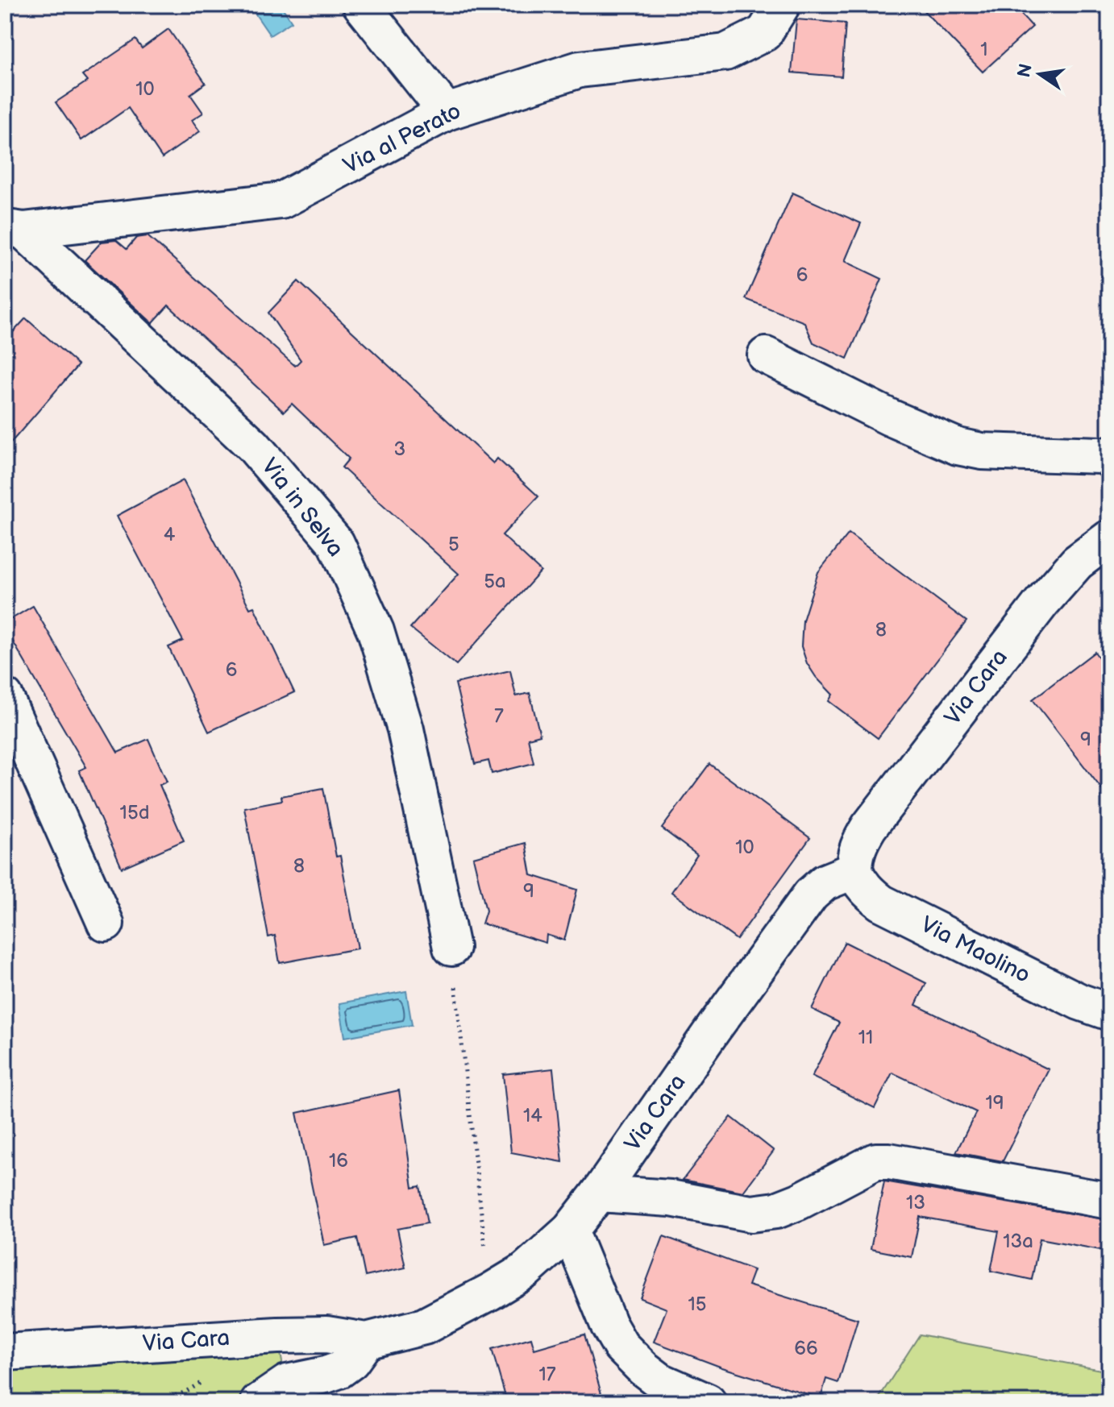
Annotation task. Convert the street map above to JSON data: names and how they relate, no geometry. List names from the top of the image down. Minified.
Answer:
{"streets":{"street":["Via al Perato","Via in Selva","Via Cara","Via Maolino"]},"crossings":[["Via al Perato","Via in Selva"],["Via Cara","Via Maolino"]],"house_numbers":["1","10","6","3","4","5","5a","8","6","7","9","15d","10","8","9","11","19","14","16","13","13a","15","66","17"],"north":"left"}
